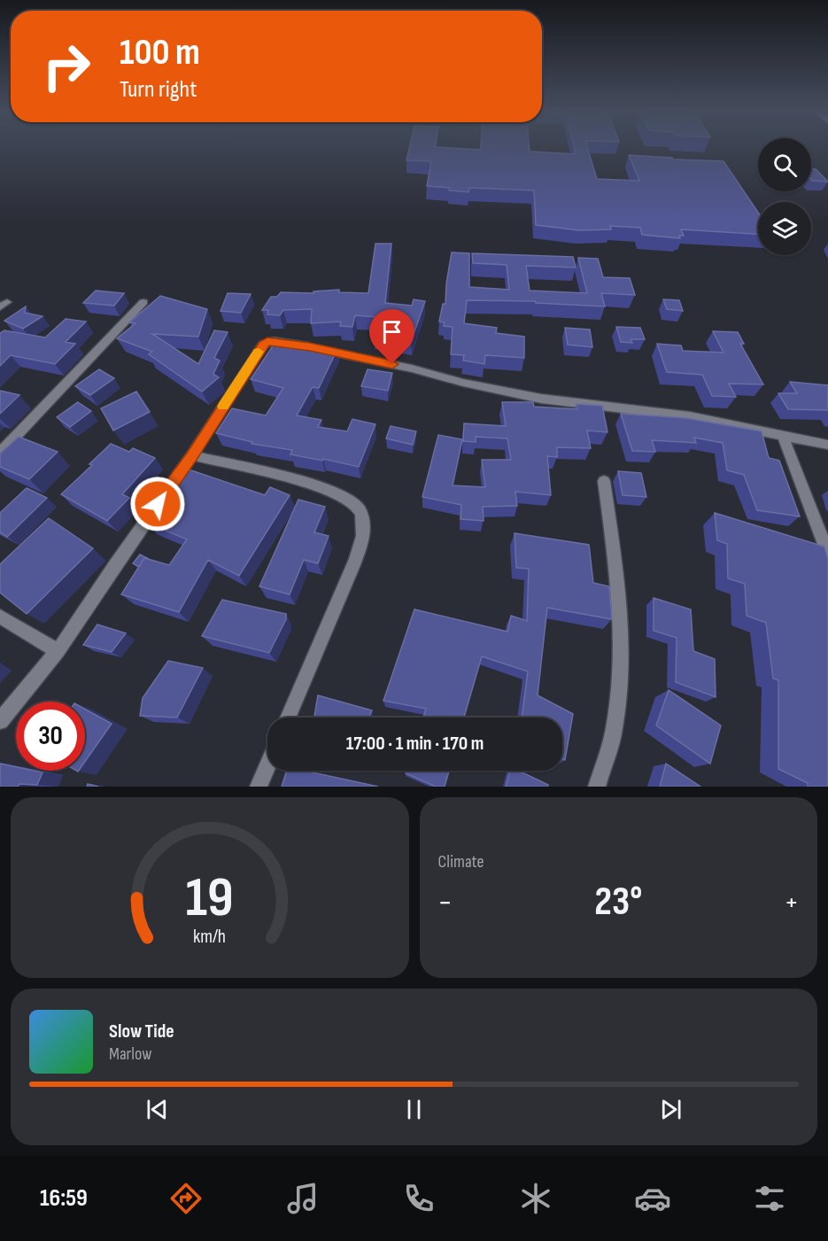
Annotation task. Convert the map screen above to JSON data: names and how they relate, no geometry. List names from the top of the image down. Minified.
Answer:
{"page":{"turn":["100 m","Turn right"],"limit":"30","trip":"17:00 · 1 min · 170 m","tile":"Climate","heat":["−","23°","+"],"song":["Slow Tide","Marlow"],"tabs":"16:59","gauge":["19","km/h"]}}
